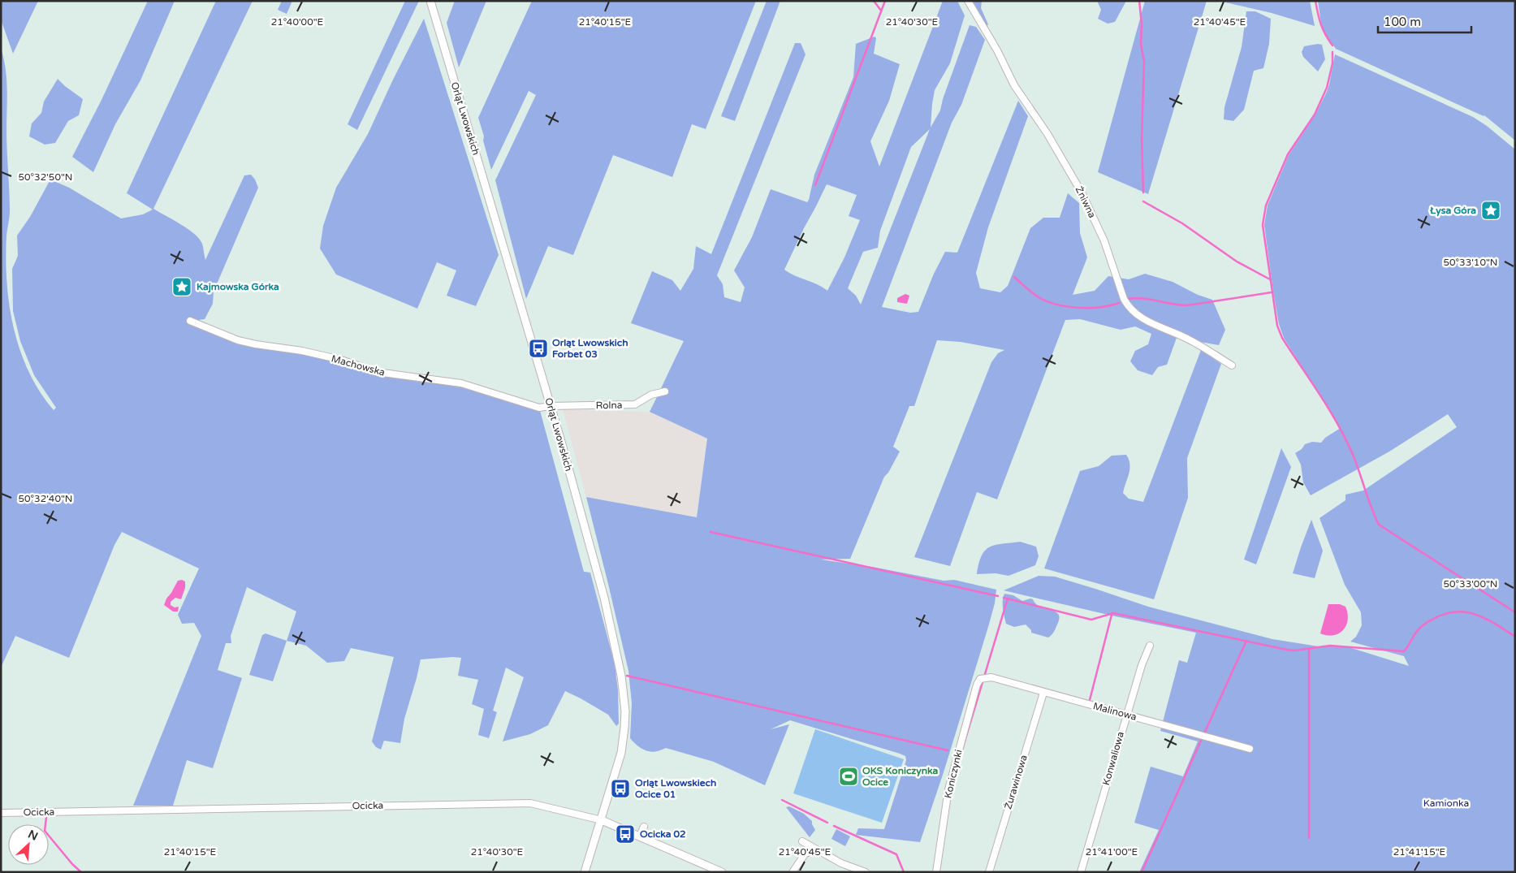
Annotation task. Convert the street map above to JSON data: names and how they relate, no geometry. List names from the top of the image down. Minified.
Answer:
{"streets":{"street":["Orląt Lwowskich","Żniwna","Machowska","Rolna","Malinowa","Konwaliowa","Koniczynki","Żurawinowa","Ocicka"]},"crossings":[["Orląt Lwowskich","Machowska"],["Orląt Lwowskich","Rolna"],["Orląt Lwowskich","Ocicka"],["Machowska","Rolna"],["Malinowa","Konwaliowa"],["Malinowa","Koniczynki"],["Malinowa","Żurawinowa"]],"parks":["Kamionka"],"places":{"place":["Łysa Góra","Kajmowska Górka"],"bus stop":["Orląt Lwowskich Forbet 03","Orląt Lwowskiech Ocice 01","Ocicka 02"],"sports":["OKS Koniczynka Ocice"]},"scale_bar":"100 m","north":"top right","coordinates":["21°40'00\"E","21°40'15\"E","21°40'30\"E","21°40'45\"E","50°32'50\"N","50°33'10\"N","50°32'40\"N","50°33'00\"N","21°41'00\"E","21°41'15\"E"]}
